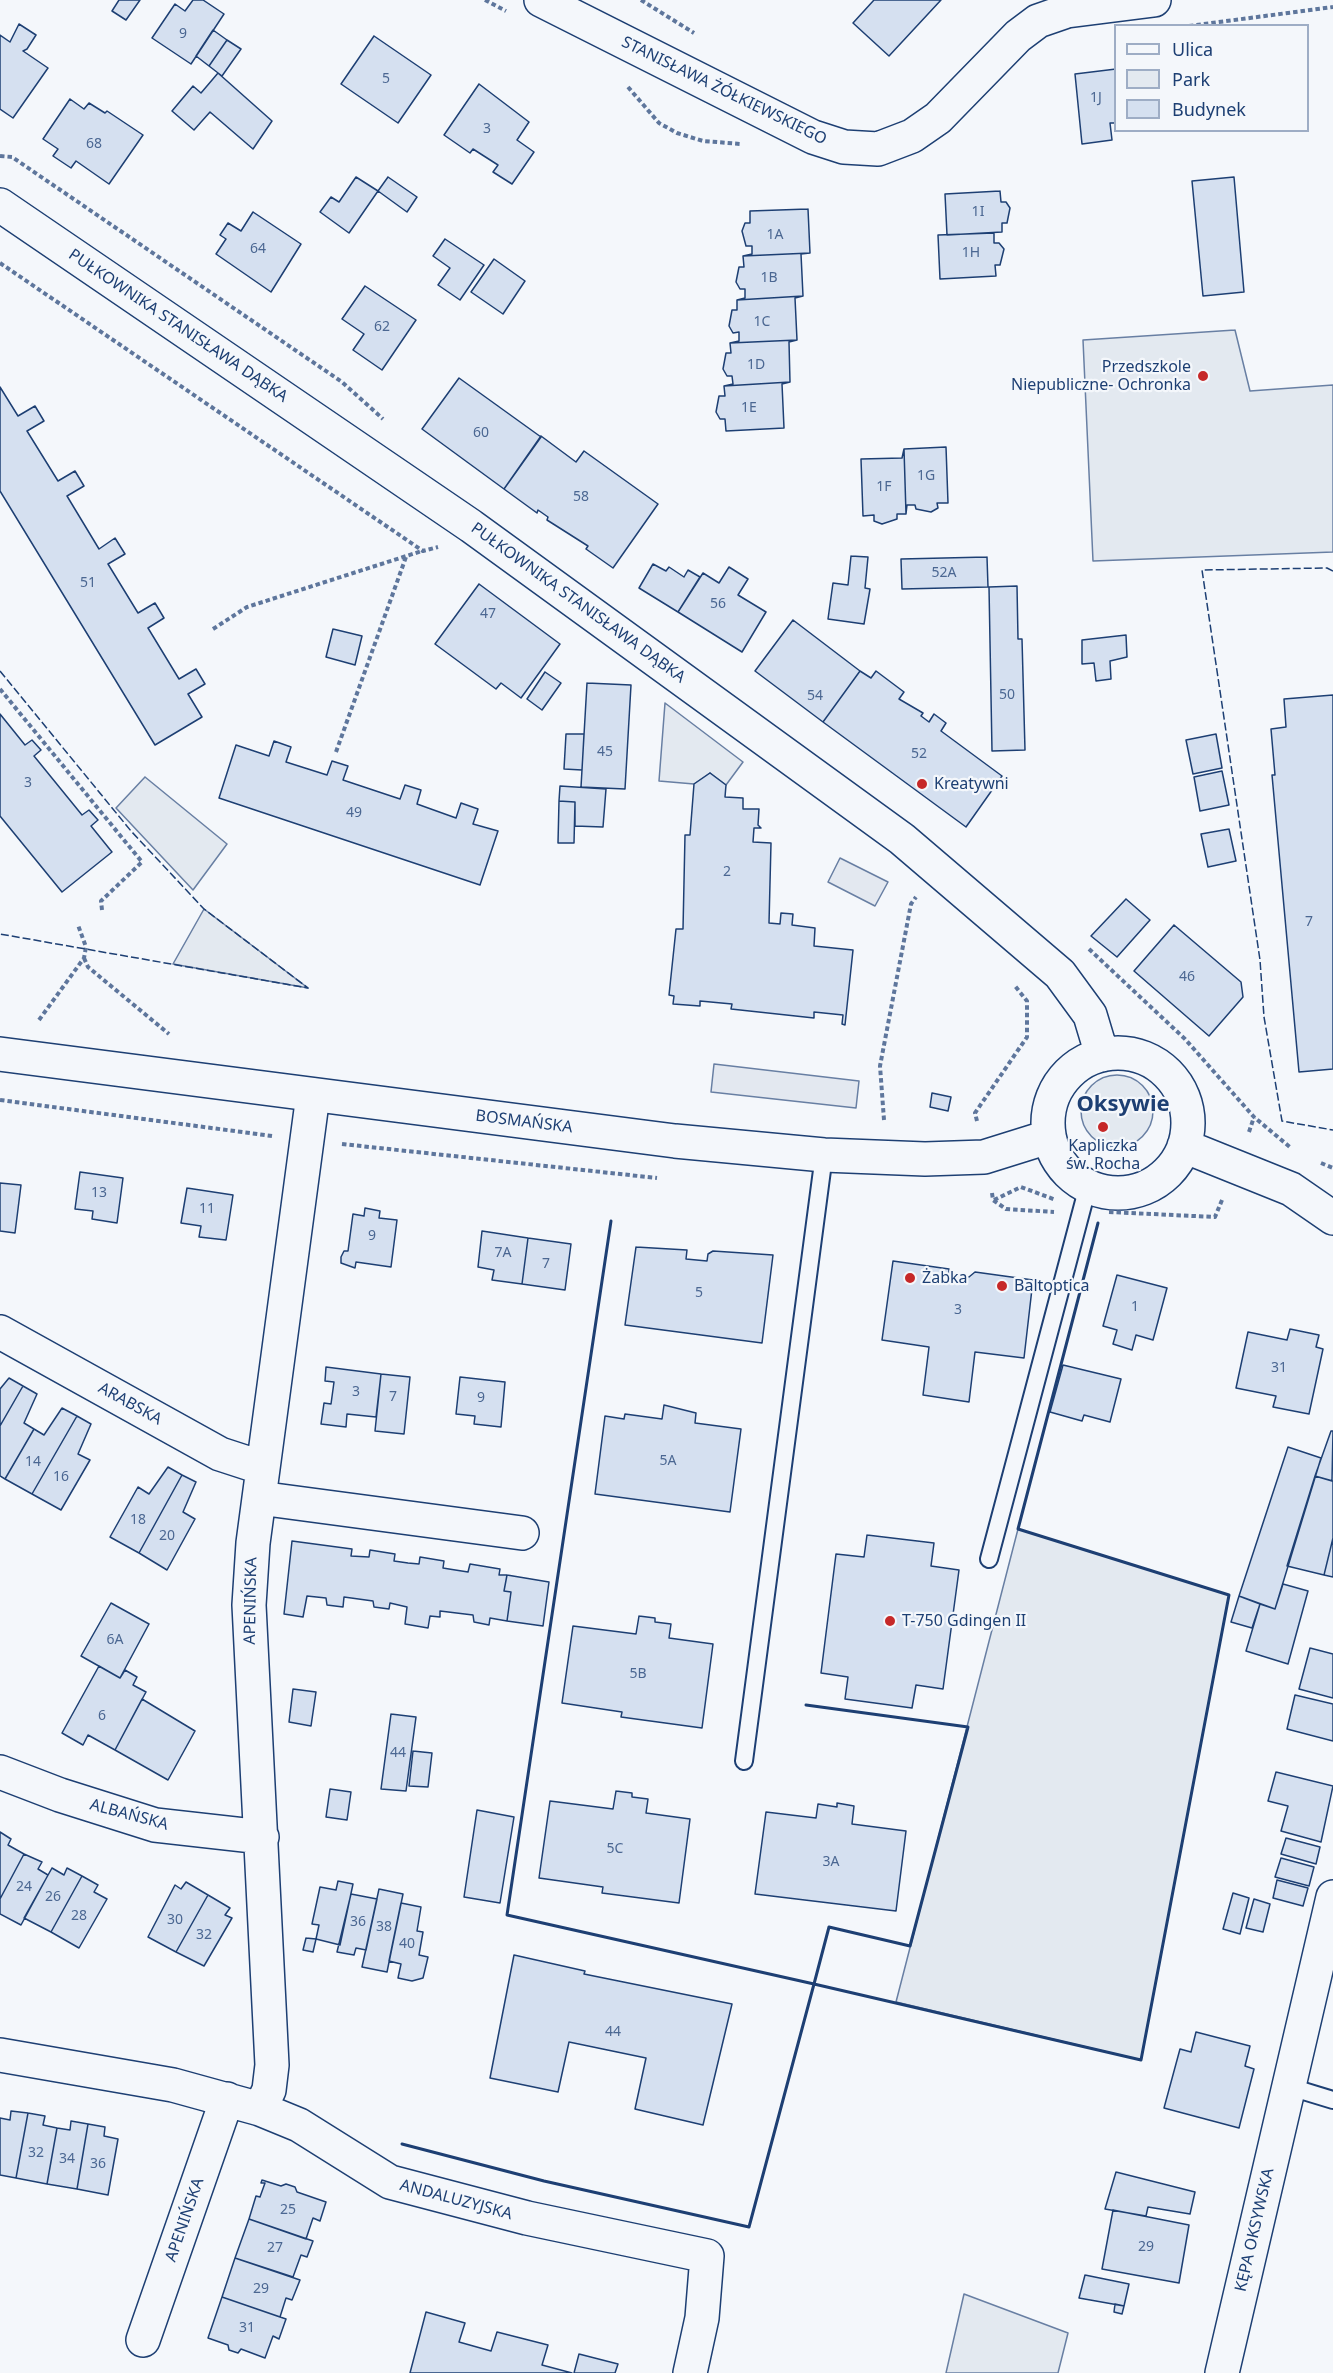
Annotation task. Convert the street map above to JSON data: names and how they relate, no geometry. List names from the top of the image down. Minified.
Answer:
{"streets":{"street":["STANISŁAWA ŻÓŁKIEWSKIEGO","PUŁKOWNIKA STANISŁAWA DĄBKA","BOSMAŃSKA","ARABSKA","APENIŃSKA","ALBAŃSKA","ANDALUZYJSKA","KĘPA OKSYWSKA"]},"crossings":[["PUŁKOWNIKA STANISŁAWA DĄBKA","BOSMAŃSKA"],["BOSMAŃSKA","APENIŃSKA"],["ARABSKA","APENIŃSKA"],["APENIŃSKA","ALBAŃSKA"],["APENIŃSKA","ANDALUZYJSKA"]],"districts":["Oksywie"],"places":["Przedszkole Niepubliczne- Ochronka","Kreatywni","Kapliczka św. Rocha","Żabka","Baltoptica","T-750 Gdingen II"],"house_numbers":["9","5","1J","3","68","1I","1A","64","1H","1B","1C","62","1D","1E","60","1G","1F","58","52A","51","56","47","50","54","45","52","3","49","2","7","46","13","11","9","7A","7","5","1","3","31","3","7","9","5A","14","16","18","20","6A","5B","6","44","5C","3A","24","26","28","30","36","38","32","40","44","32","34","36","25","29","27","29","31"],"legend":["Ulica","Park","Budynek"]}
